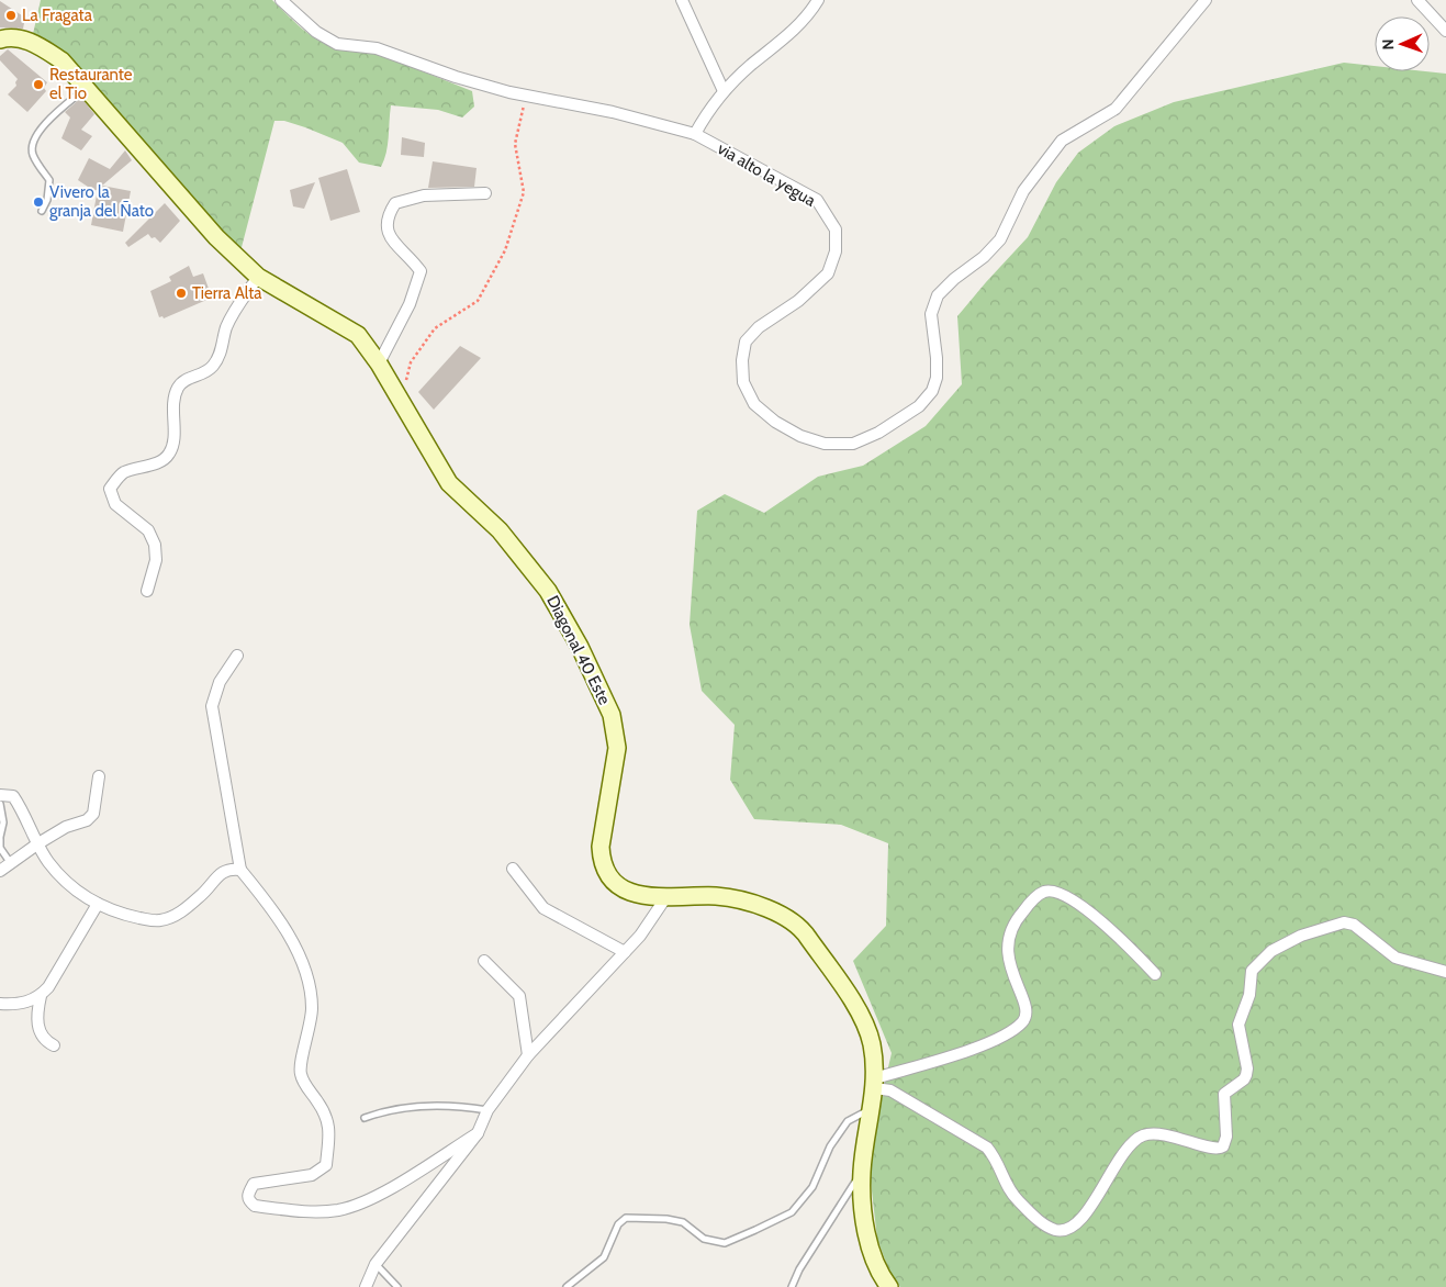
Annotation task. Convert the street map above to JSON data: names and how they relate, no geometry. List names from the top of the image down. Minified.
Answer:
{"streets":{"street":["via alto la yegua","Diagonal 40 Este"]},"places":["La Fragata","Restaurante el Tio","Vivero la granja del Ñato","Tierra Alta"],"north":"left"}
